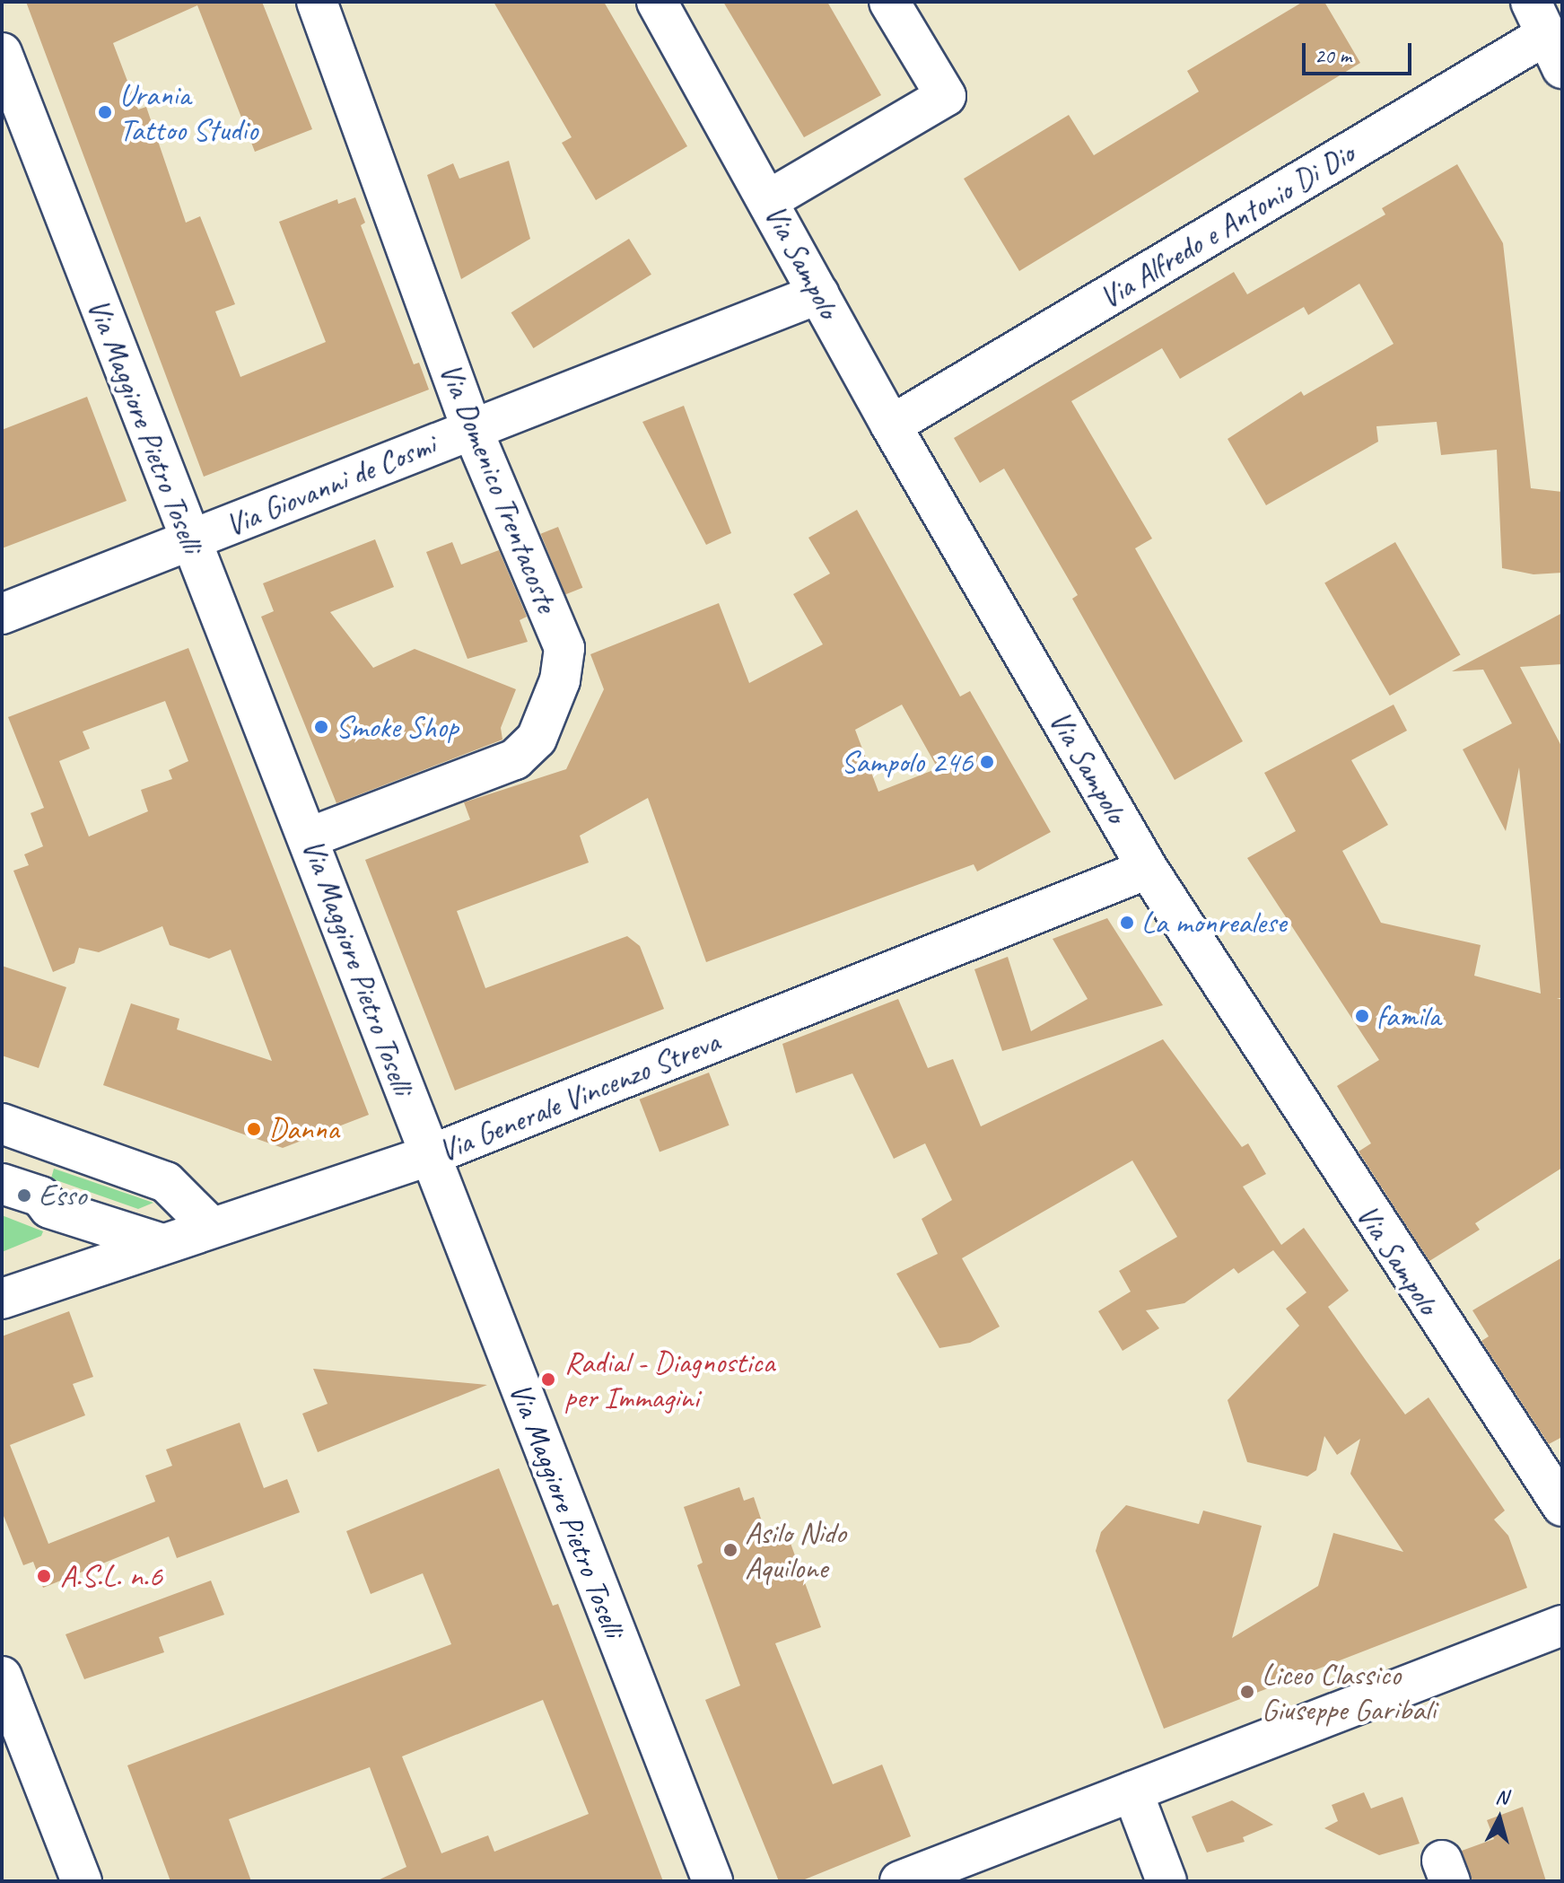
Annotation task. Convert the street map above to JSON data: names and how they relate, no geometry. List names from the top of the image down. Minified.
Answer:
{"streets":{"street":["Via Alfredo e Antonio Di Dio","Via Sampolo","Via Maggiore Pietro Toselli","Via Giovanni de Cosmi","Via Domenico Trentacoste","Via Generale Vincenzo Streva"]},"crossings":[["Via Alfredo e Antonio Di Dio","Via Sampolo"],["Via Sampolo","Via Giovanni de Cosmi"],["Via Sampolo","Via Generale Vincenzo Streva"],["Via Maggiore Pietro Toselli","Via Giovanni de Cosmi"],["Via Maggiore Pietro Toselli","Via Domenico Trentacoste"],["Via Maggiore Pietro Toselli","Via Generale Vincenzo Streva"],["Via Giovanni de Cosmi","Via Domenico Trentacoste"]],"places":["Urania Tattoo Studio","Smoke Shop","Sampolo 246","La monrealese","famila","Danna","Esso","Radial - Diagnostica per Immagini","Asilo Nido Aquilone","A.S.L. n.6","Liceo Classico Giuseppe Garibali"],"scale_bar":"20 m","north":"top"}
